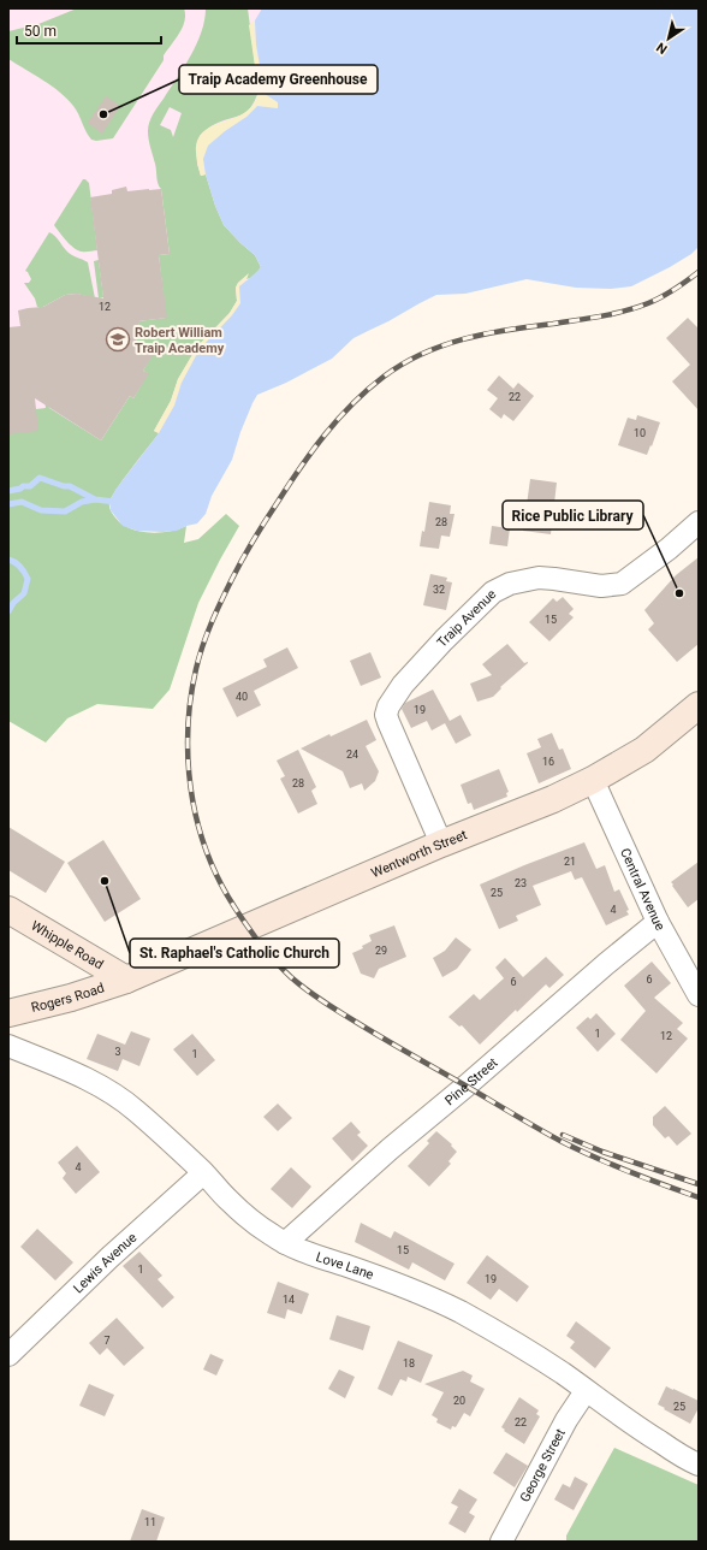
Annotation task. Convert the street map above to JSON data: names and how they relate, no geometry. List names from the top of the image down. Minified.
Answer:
{"streets":{"main road":["Wentworth Street","Whipple Road","Rogers Road"],"street":["Traip Avenue","Central Avenue","Pine Street","Lewis Avenue","Love Lane","George Street"]},"crossings":[["Traip Avenue","Wentworth Street"],["Wentworth Street","Central Avenue"],["Wentworth Street","Whipple Road"],["Wentworth Street","Rogers Road"],["Central Avenue","Pine Street"],["Whipple Road","Rogers Road"],["Pine Street","Love Lane"],["Lewis Avenue","Love Lane"],["Love Lane","George Street"]],"places":{"other":["Traip Academy Greenhouse","Rice Public Library","St. Raphael's Catholic Church"],"school or university":["Robert William Traip Academy"]},"house_numbers":["12","22","10","28","32","15","40","19","24","16","28","21","23","25","4","29","6","6","1","12","3","1","4","15","1","19","14","7","18","20","25","22","11"],"scale_bar":"50 m","north":"bottom left"}
